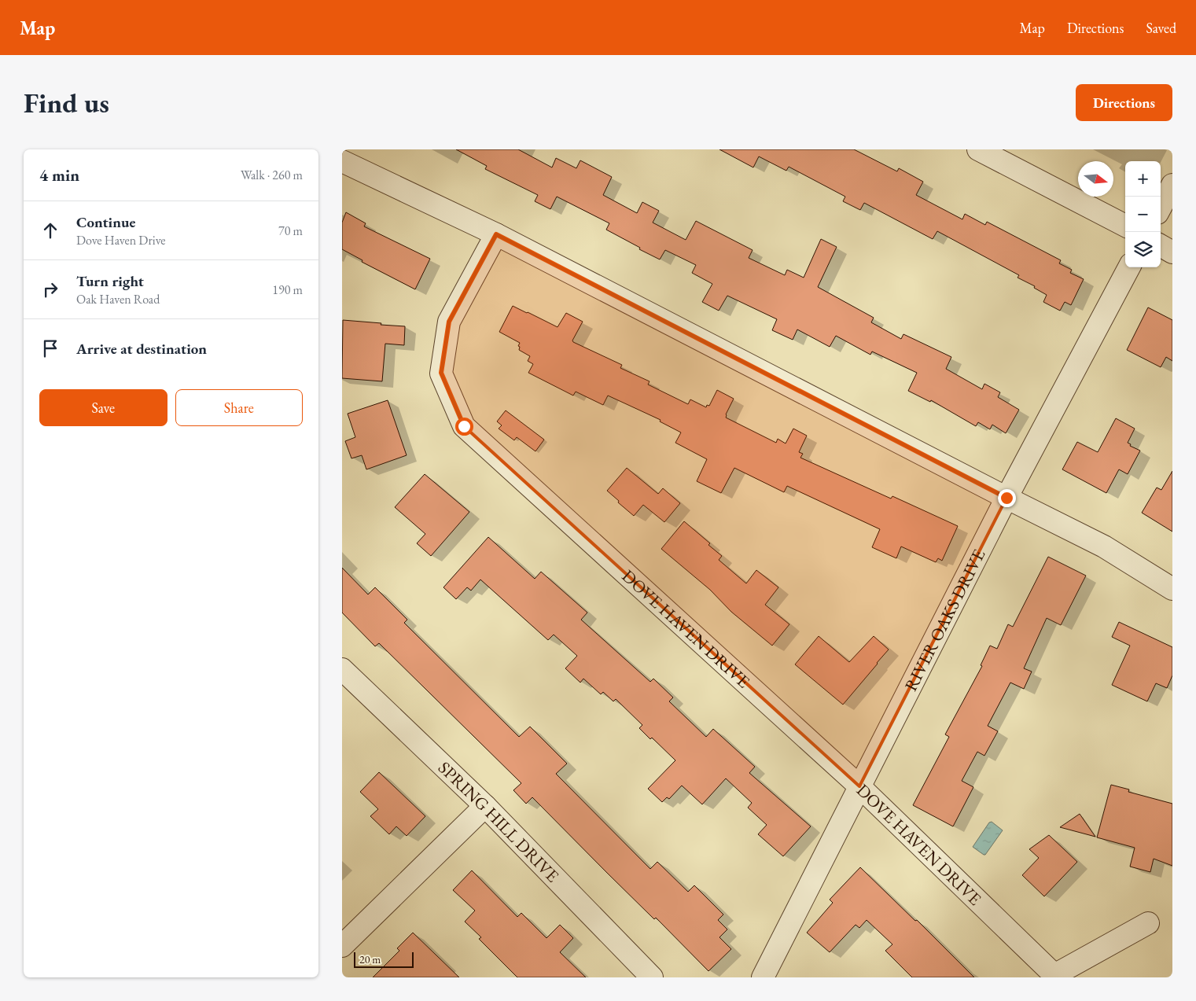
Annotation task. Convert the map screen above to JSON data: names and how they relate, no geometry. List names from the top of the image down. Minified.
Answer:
{"streets":{"street":["RIVER OAKS DRIVE","DOVE HAVEN DRIVE","SPRING HILL DRIVE"]},"crossings":[["RIVER OAKS DRIVE","DOVE HAVEN DRIVE"]],"scale_bar":"20 m","north":"right","page":{"header":"Map","nav":["Map","Directions","Saved"],"buttons":["Directions",["Save","Share"]],"title":"Find us","heading":["4 min","Walk · 260 m"],"map_buttons":["+","−"],"list":[["Continue","Dove Haven Drive","70 m"],["Turn right","Oak Haven Road","190 m"],"Arrive at destination"],"scale":"20 m"}}
